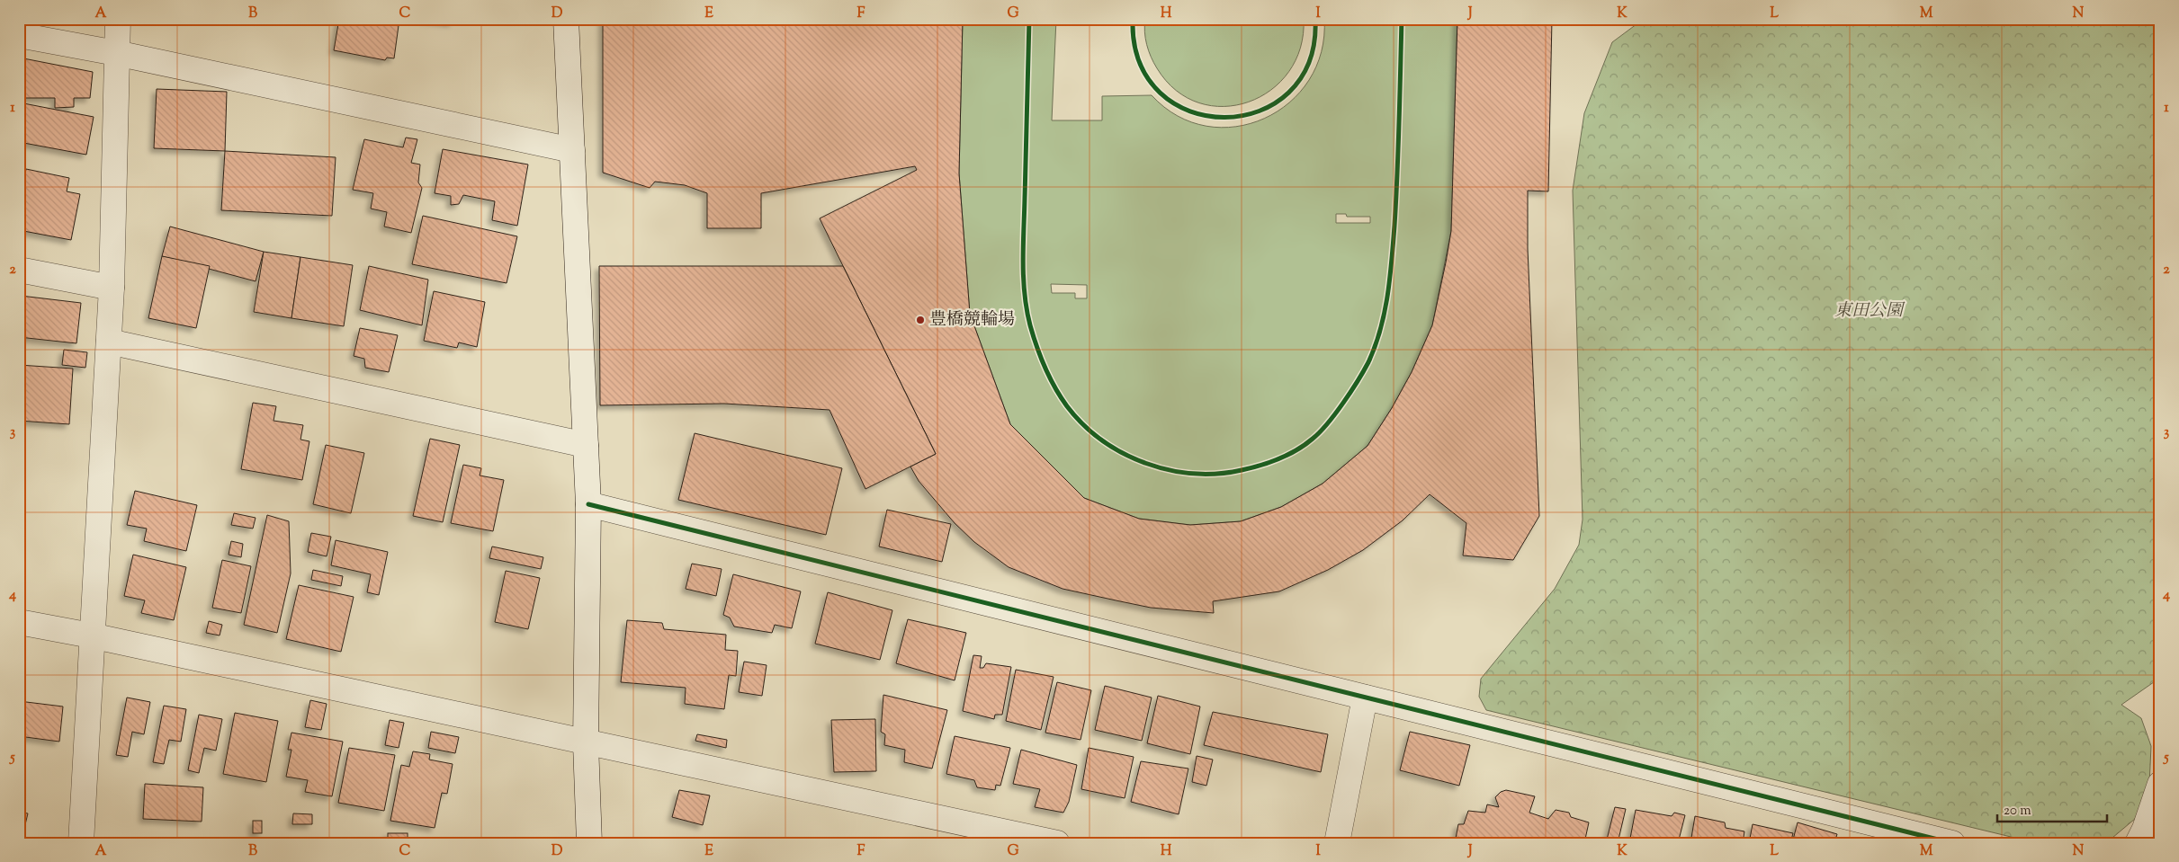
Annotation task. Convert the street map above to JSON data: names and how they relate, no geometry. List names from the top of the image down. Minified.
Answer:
{"parks":["東田公園"],"places":["豊橋競輪場"],"scale_bar":"20 m","grid":{"columns":["A","B","C","D","E","F","G","H","I","J","K","L","M","N"],"rows":["1","2","3","4","5"]}}
